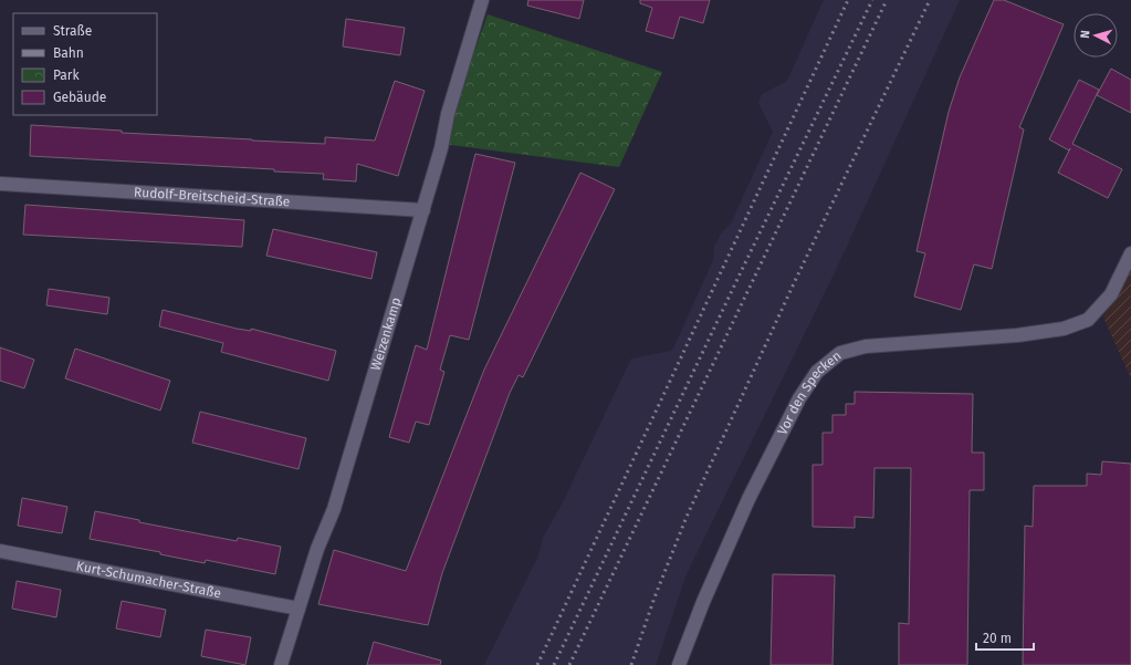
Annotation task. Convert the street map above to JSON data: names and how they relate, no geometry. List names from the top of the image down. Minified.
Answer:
{"streets":{"street":["Rudolf-Breitscheid-Straße","Weizenkamp","Vor den Specken","Kurt-Schumacher-Straße"]},"crossings":[["Rudolf-Breitscheid-Straße","Weizenkamp"],["Weizenkamp","Kurt-Schumacher-Straße"]],"legend":["Straße","Bahn","Park","Gebäude"],"scale_bar":"20 m","north":"left"}
